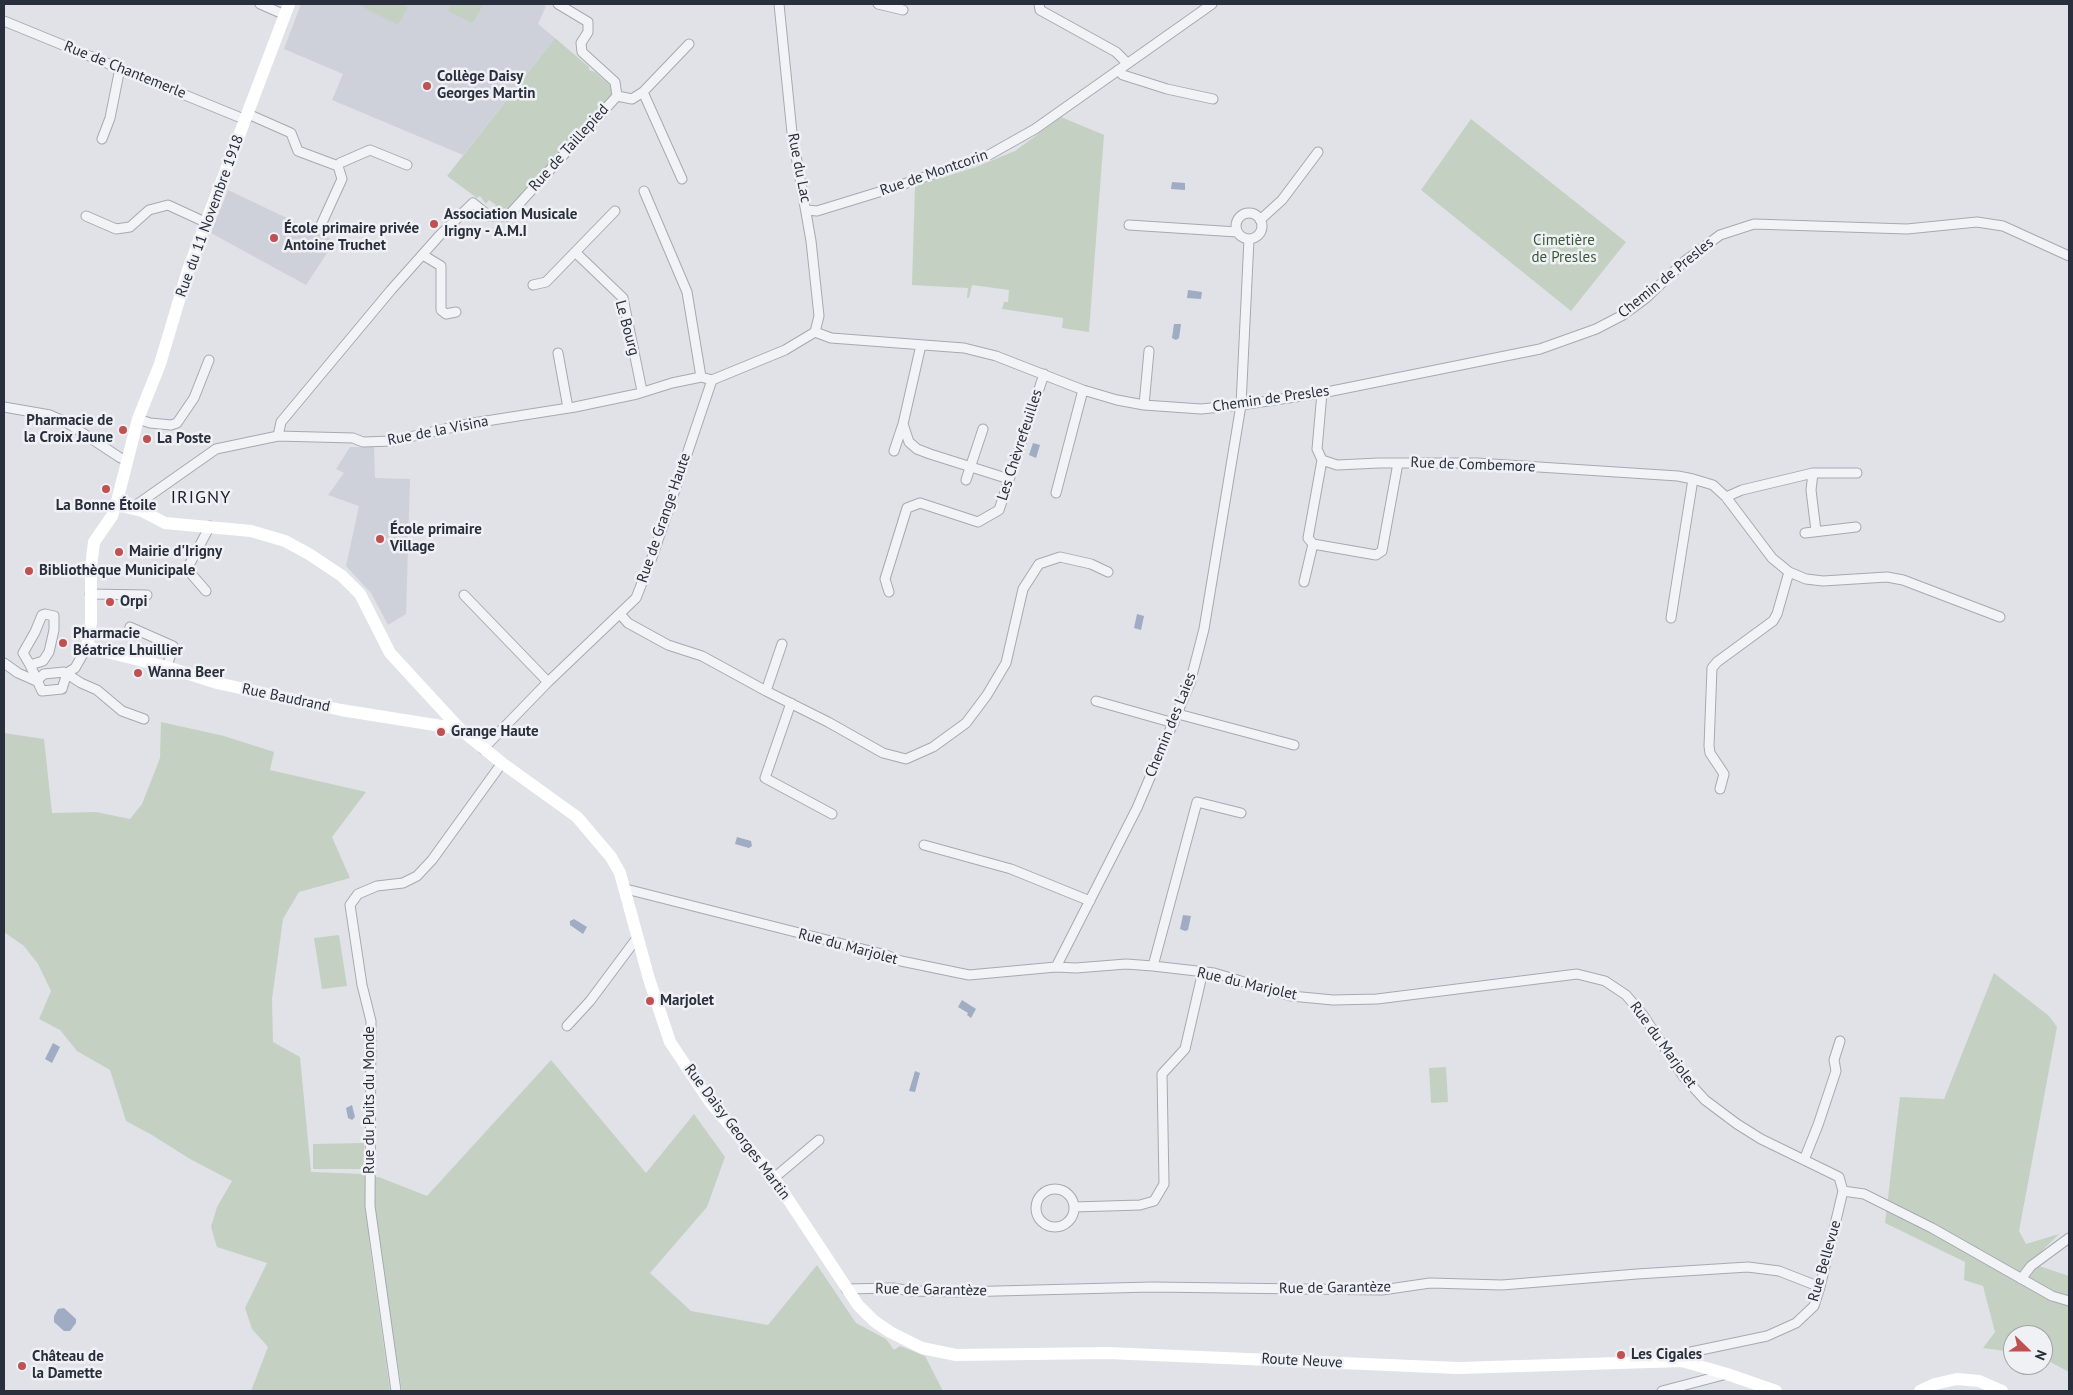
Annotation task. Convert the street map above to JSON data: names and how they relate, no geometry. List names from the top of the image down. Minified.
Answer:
{"streets":{"street":["Rue de Chantemerle","Rue de Taillepied","Rue du Lac","Rue de Montcorin","Rue du 11 Novembre 1918","Chemin de Presles","Le Bourg","Rue de la Visina","Les Chèvrefeuilles","Rue de Combemore","Rue de Grange Haute","Rue Baudrand","Chemin des Laies","Rue du Marjolet","Rue du Puits du Monde","Rue Daisy Georges Martin","Rue Bellevue","Rue de Garantèze","Route Neuve"]},"crossings":[["Rue de Chantemerle","Rue du 11 Novembre 1918"],["Rue de Taillepied","Rue de la Visina"],["Rue du Lac","Rue de Montcorin"],["Rue du Lac","Chemin de Presles"],["Rue du 11 Novembre 1918","Rue Baudrand"],["Rue du 11 Novembre 1918","Rue Daisy Georges Martin"],["Chemin de Presles","Les Chèvrefeuilles"],["Chemin de Presles","Chemin des Laies"],["Le Bourg","Rue de la Visina"],["Rue de la Visina","Rue de Grange Haute"],["Rue de la Visina","Rue Daisy Georges Martin"],["Rue de Grange Haute","Rue Daisy Georges Martin"],["Rue Baudrand","Rue Daisy Georges Martin"],["Chemin des Laies","Rue du Marjolet"],["Rue du Marjolet","Rue Daisy Georges Martin"],["Rue du Marjolet","Rue Bellevue"],["Rue du Puits du Monde","Rue Daisy Georges Martin"],["Rue Daisy Georges Martin","Rue de Garantèze"],["Rue Daisy Georges Martin","Route Neuve"],["Rue Bellevue","Rue de Garantèze"],["Rue Bellevue","Route Neuve"],["Rue de Garantèze","Route Neuve"]],"districts":["IRIGNY"],"parks":["Cimetière de Presles"],"places":["Collège Daisy Georges Martin","Association Musicale Irigny - A.M.I","École primaire privée Antoine Truchet","Pharmacie de la Croix Jaune","La Poste","La Bonne Étoile","École primaire Village","Mairie d'Irigny","Bibliothèque Municipale","Orpi","Pharmacie Béatrice Lhuillier","Wanna Beer","Grange Haute","Marjolet","Les Cigales","Château de la Damette"],"north":"right"}
